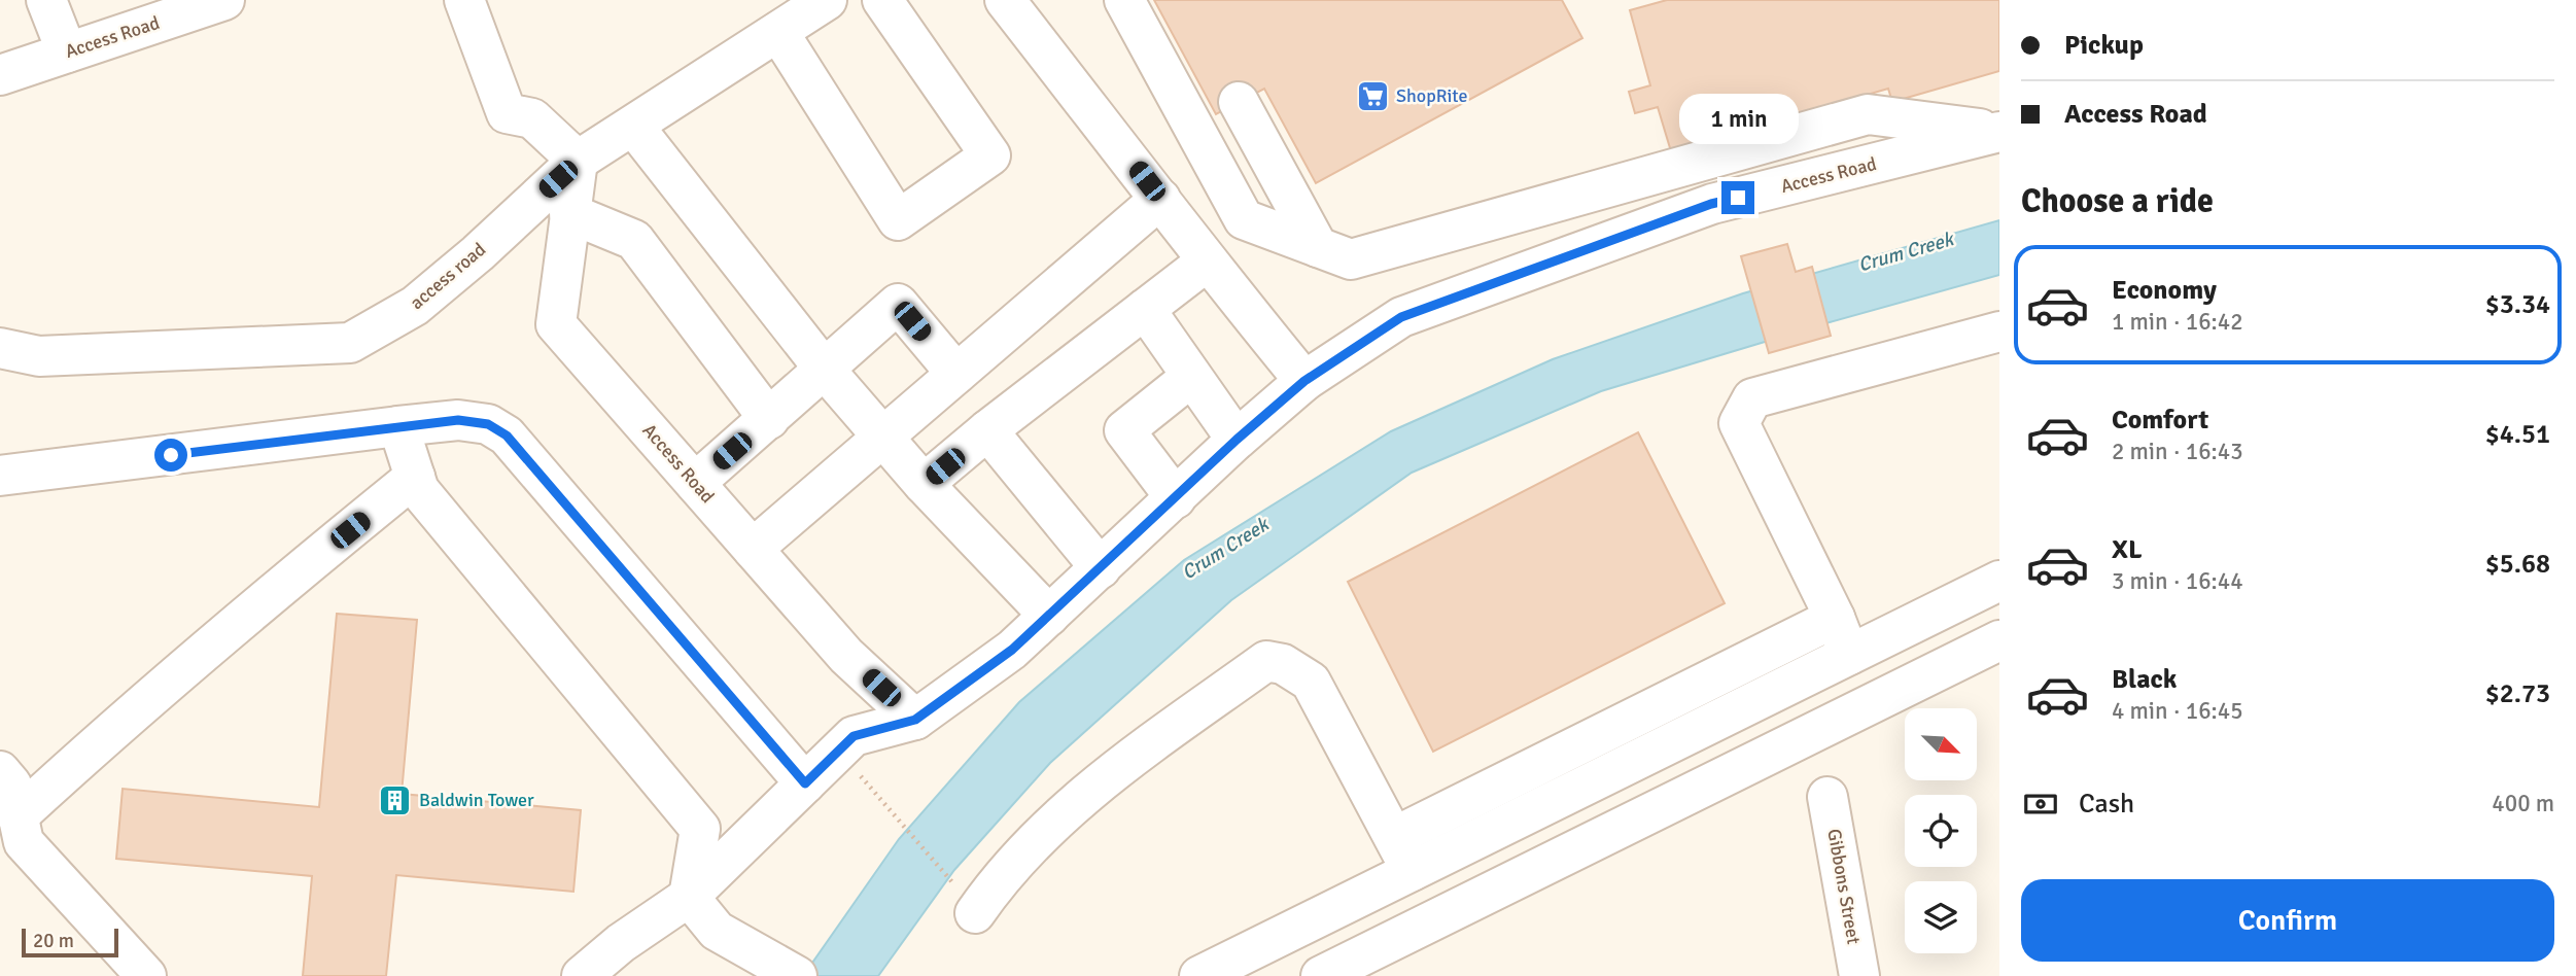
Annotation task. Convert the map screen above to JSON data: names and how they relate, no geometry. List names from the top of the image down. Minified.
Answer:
{"streets":{"street":["Access Road","access road","Gibbons Street"]},"crossings":[["Access Road","access road"]],"water":["Crum Creek"],"places":{"supermarket":["ShopRite"],"building":["Baldwin Tower"]},"scale_bar":"20 m","north":"bottom right","page":{"banner":["Pickup","Access Road"],"bubble":"1 min","heading":"Choose a ride","list":[{"name":"Economy","note":"1 min · 16:42","value":"$3.34"},{"name":"Comfort","note":"2 min · 16:43","value":"$4.51"},{"name":"XL","note":"3 min · 16:44","value":"$5.68"},{"name":"Black","note":"4 min · 16:45","value":"$2.73"}],"pay":["Cash","400 m"],"buttons":"Confirm","scale":"20 m"}}
